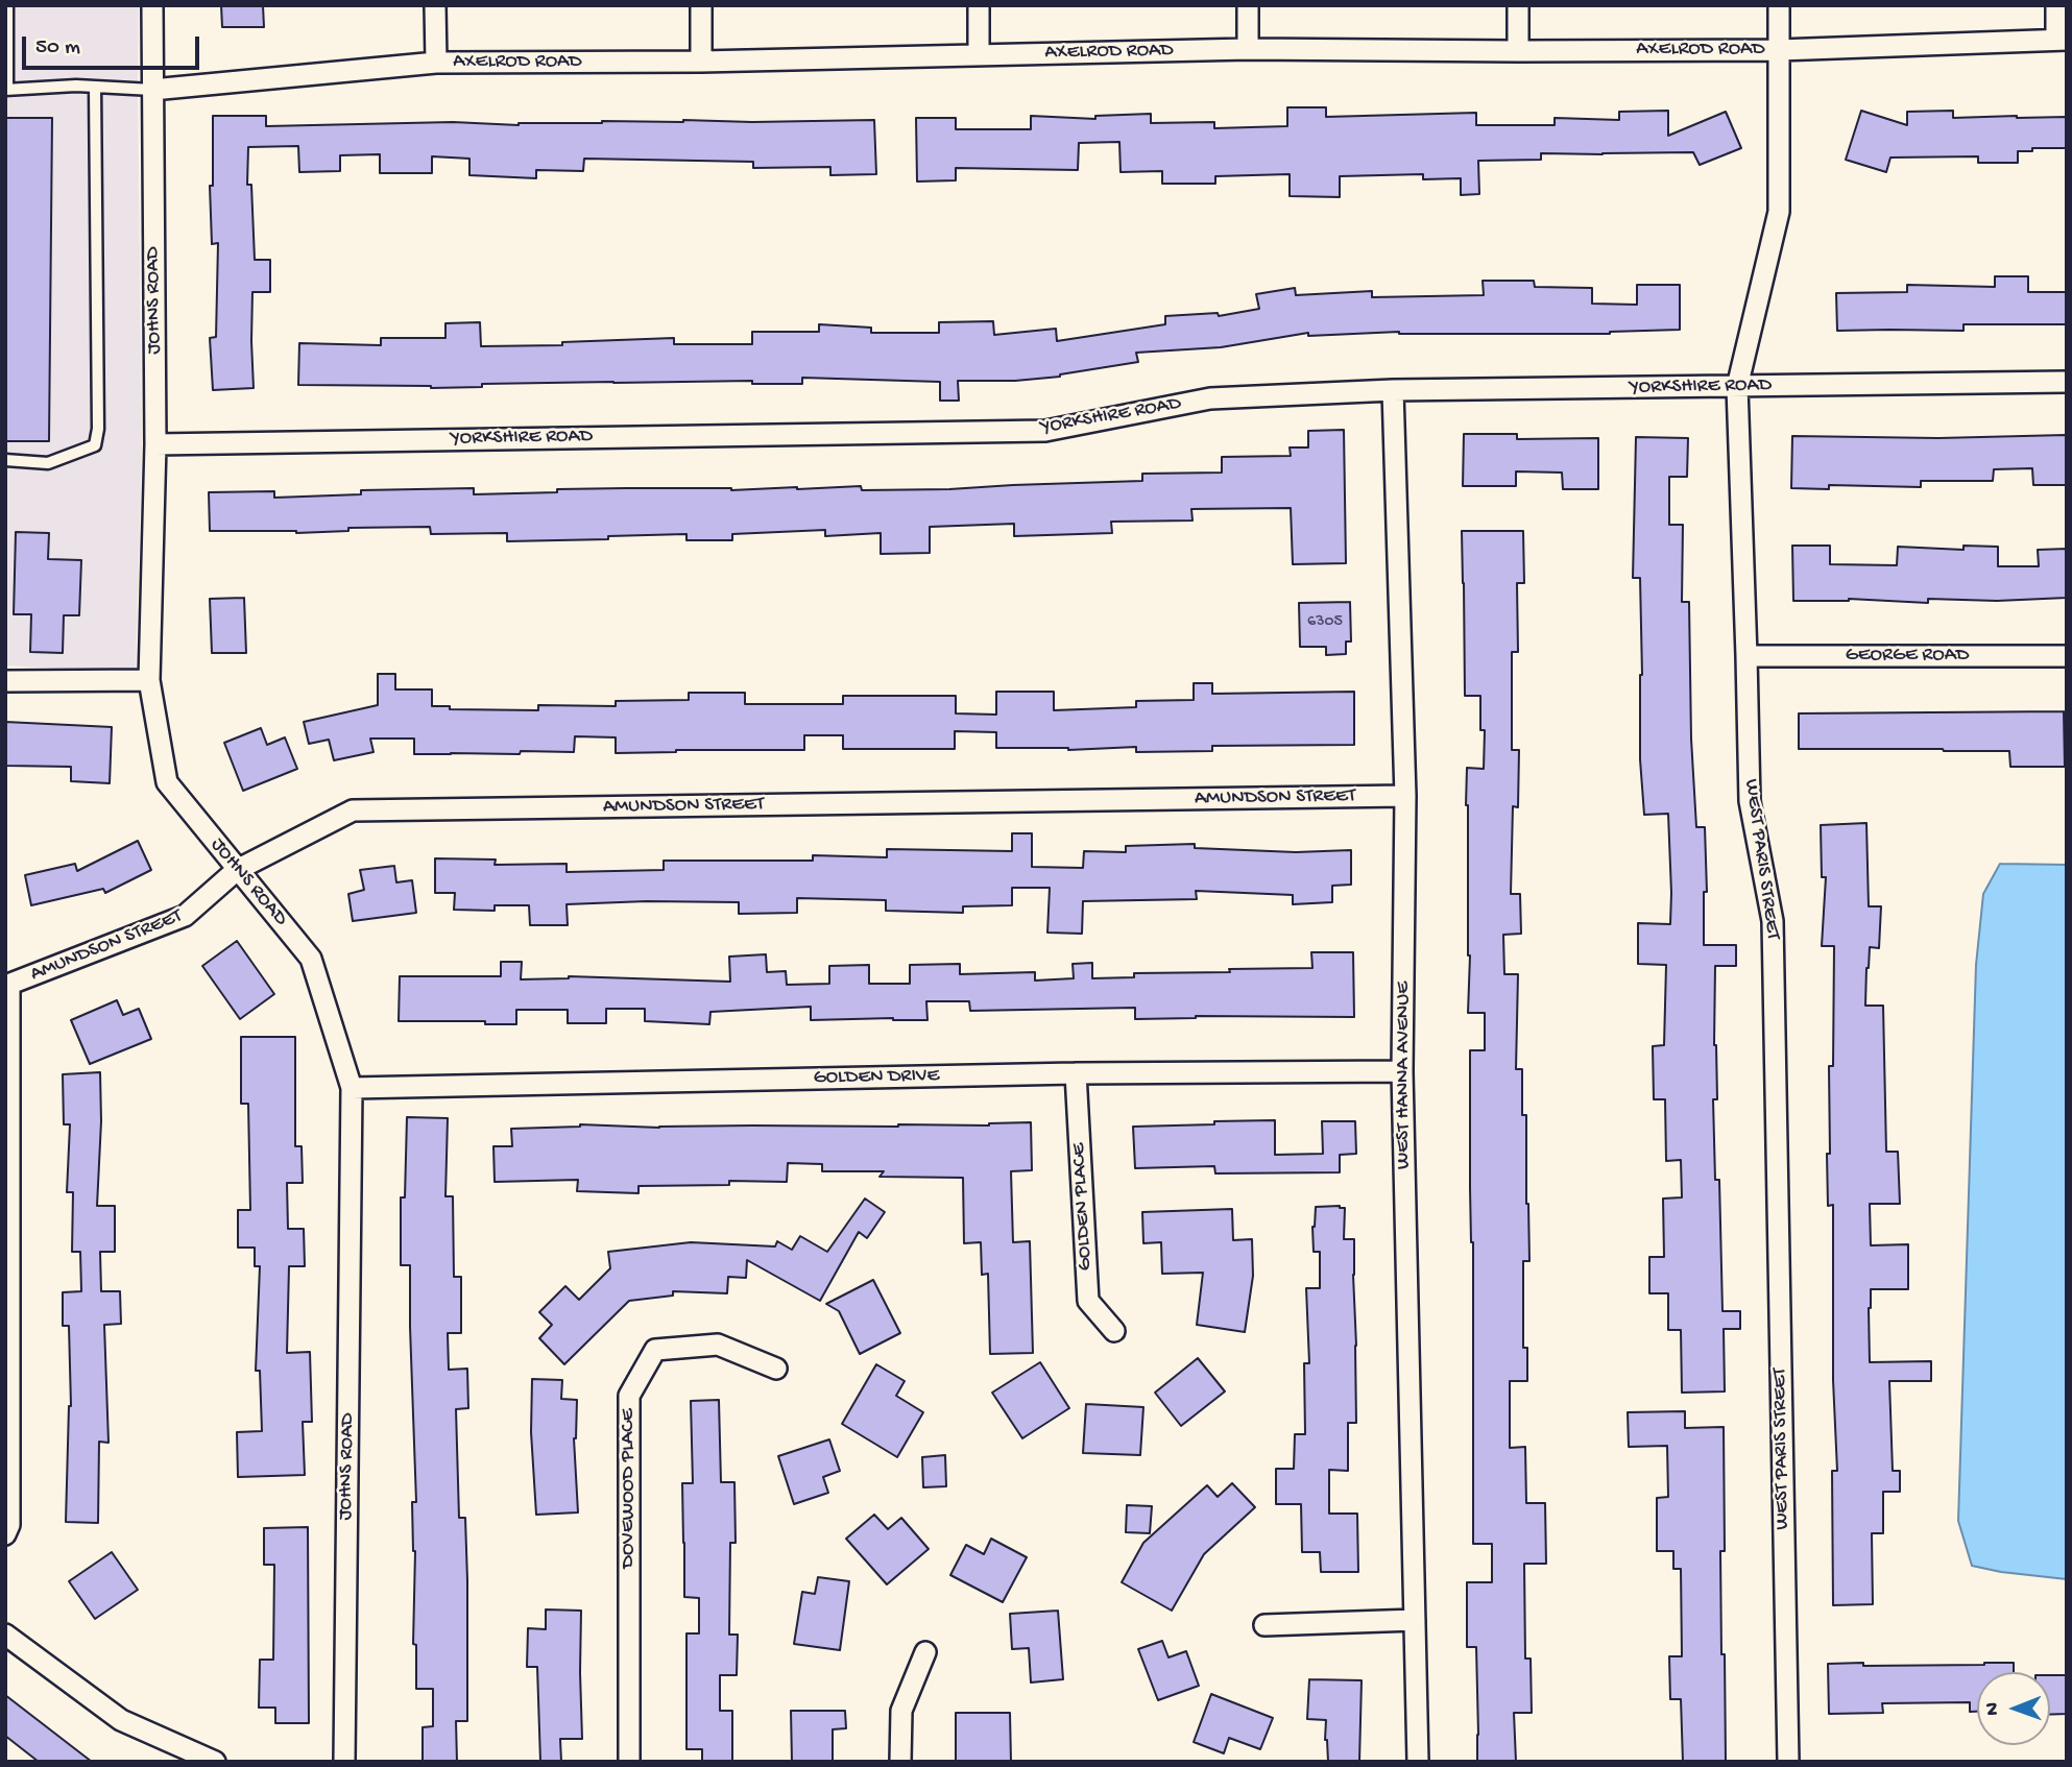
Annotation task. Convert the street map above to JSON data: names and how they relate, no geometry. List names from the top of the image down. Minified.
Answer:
{"streets":{"street":["AXELROD ROAD","JOHNS ROAD","YORKSHIRE ROAD","GEORGE ROAD","AMUNDSON STREET","WEST PARIS STREET","WEST HANNA AVENUE","GOLDEN DRIVE","GOLDEN PLACE","DOVEWOOD PLACE"]},"crossings":[["AXELROD ROAD","JOHNS ROAD"],["AXELROD ROAD","WEST PARIS STREET"],["JOHNS ROAD","YORKSHIRE ROAD"],["JOHNS ROAD","AMUNDSON STREET"],["JOHNS ROAD","GOLDEN DRIVE"],["YORKSHIRE ROAD","WEST PARIS STREET"],["YORKSHIRE ROAD","WEST HANNA AVENUE"],["GEORGE ROAD","WEST PARIS STREET"],["AMUNDSON STREET","WEST HANNA AVENUE"],["WEST HANNA AVENUE","GOLDEN DRIVE"],["GOLDEN DRIVE","GOLDEN PLACE"]],"house_numbers":["6305"],"scale_bar":"50 m","north":"left"}
